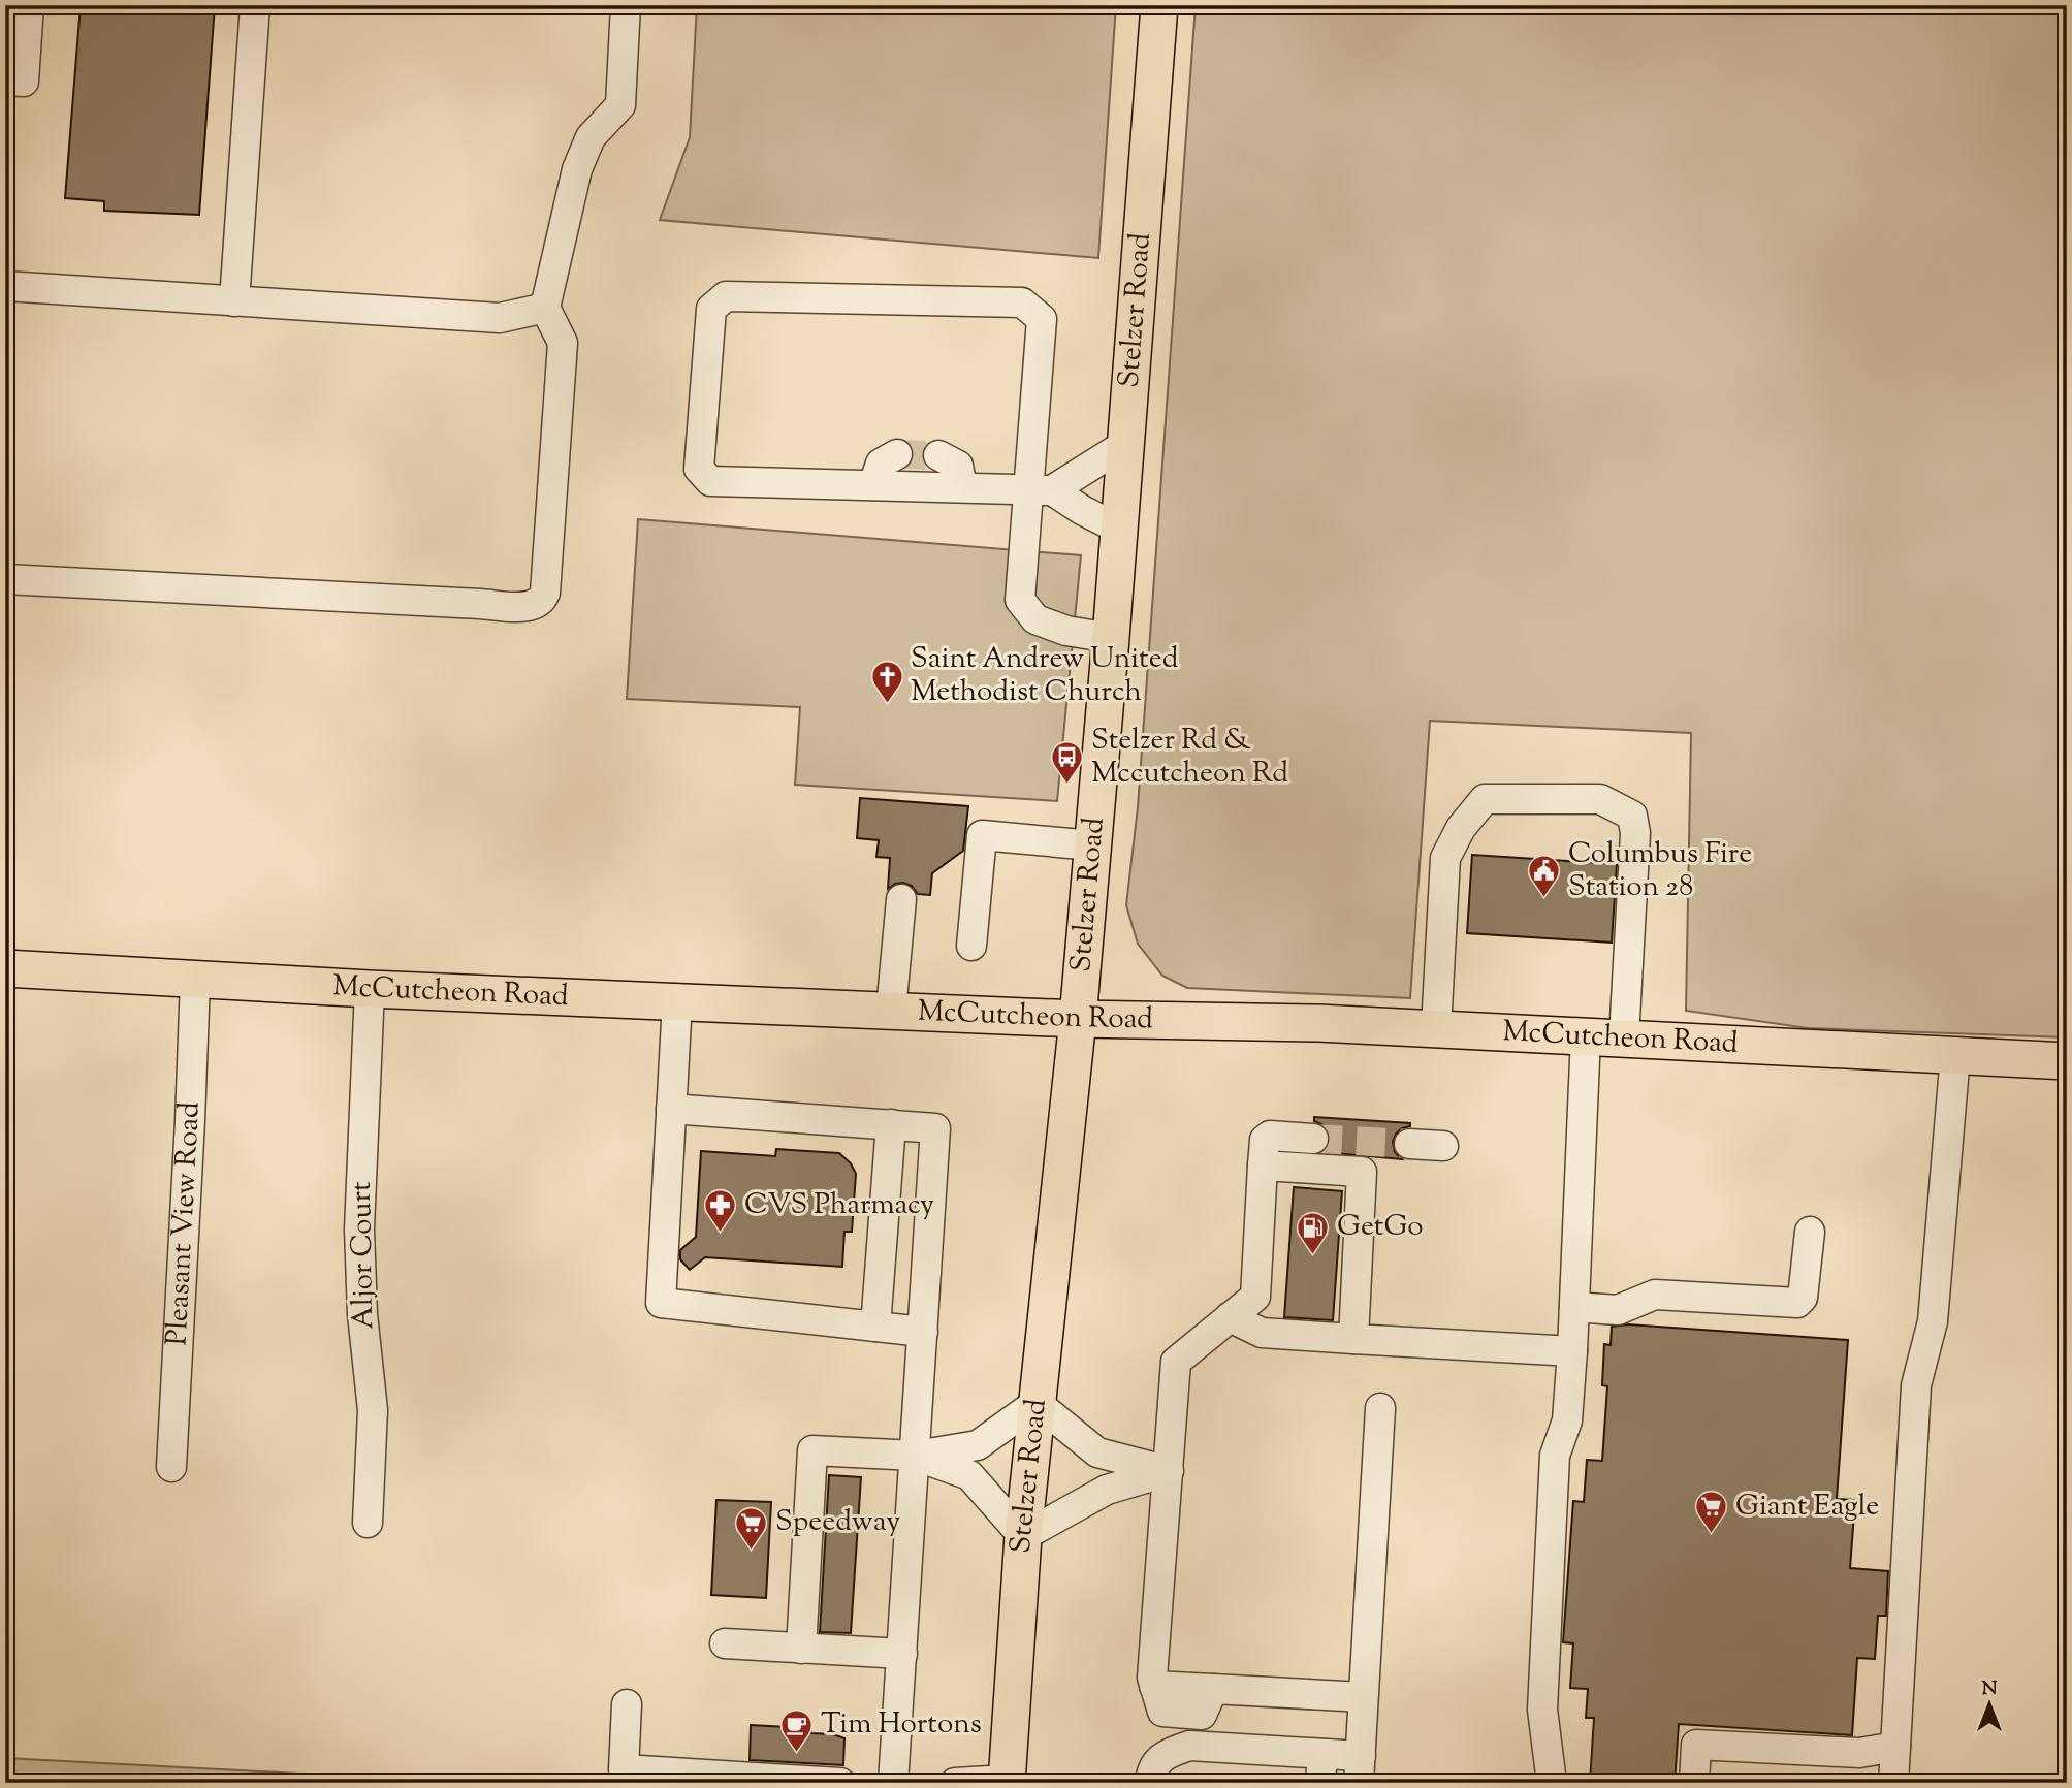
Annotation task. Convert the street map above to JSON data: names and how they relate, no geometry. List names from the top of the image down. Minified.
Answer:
{"streets":{"main road":["Stelzer Road","McCutcheon Road"],"street":["Pleasant View Road","Aljor Court"]},"crossings":[["Stelzer Road","McCutcheon Road"],["McCutcheon Road","Pleasant View Road"],["McCutcheon Road","Aljor Court"]],"places":{"church":["Saint Andrew United Methodist Church"],"bus stop":["Stelzer Rd & Mccutcheon Rd"],"public building":["Columbus Fire Station 28"],"pharmacy":["CVS Pharmacy"],"fuel station":["GetGo"],"supermarket":["Giant Eagle","Speedway"],"cafe":["Tim Hortons"]},"north":"top"}
